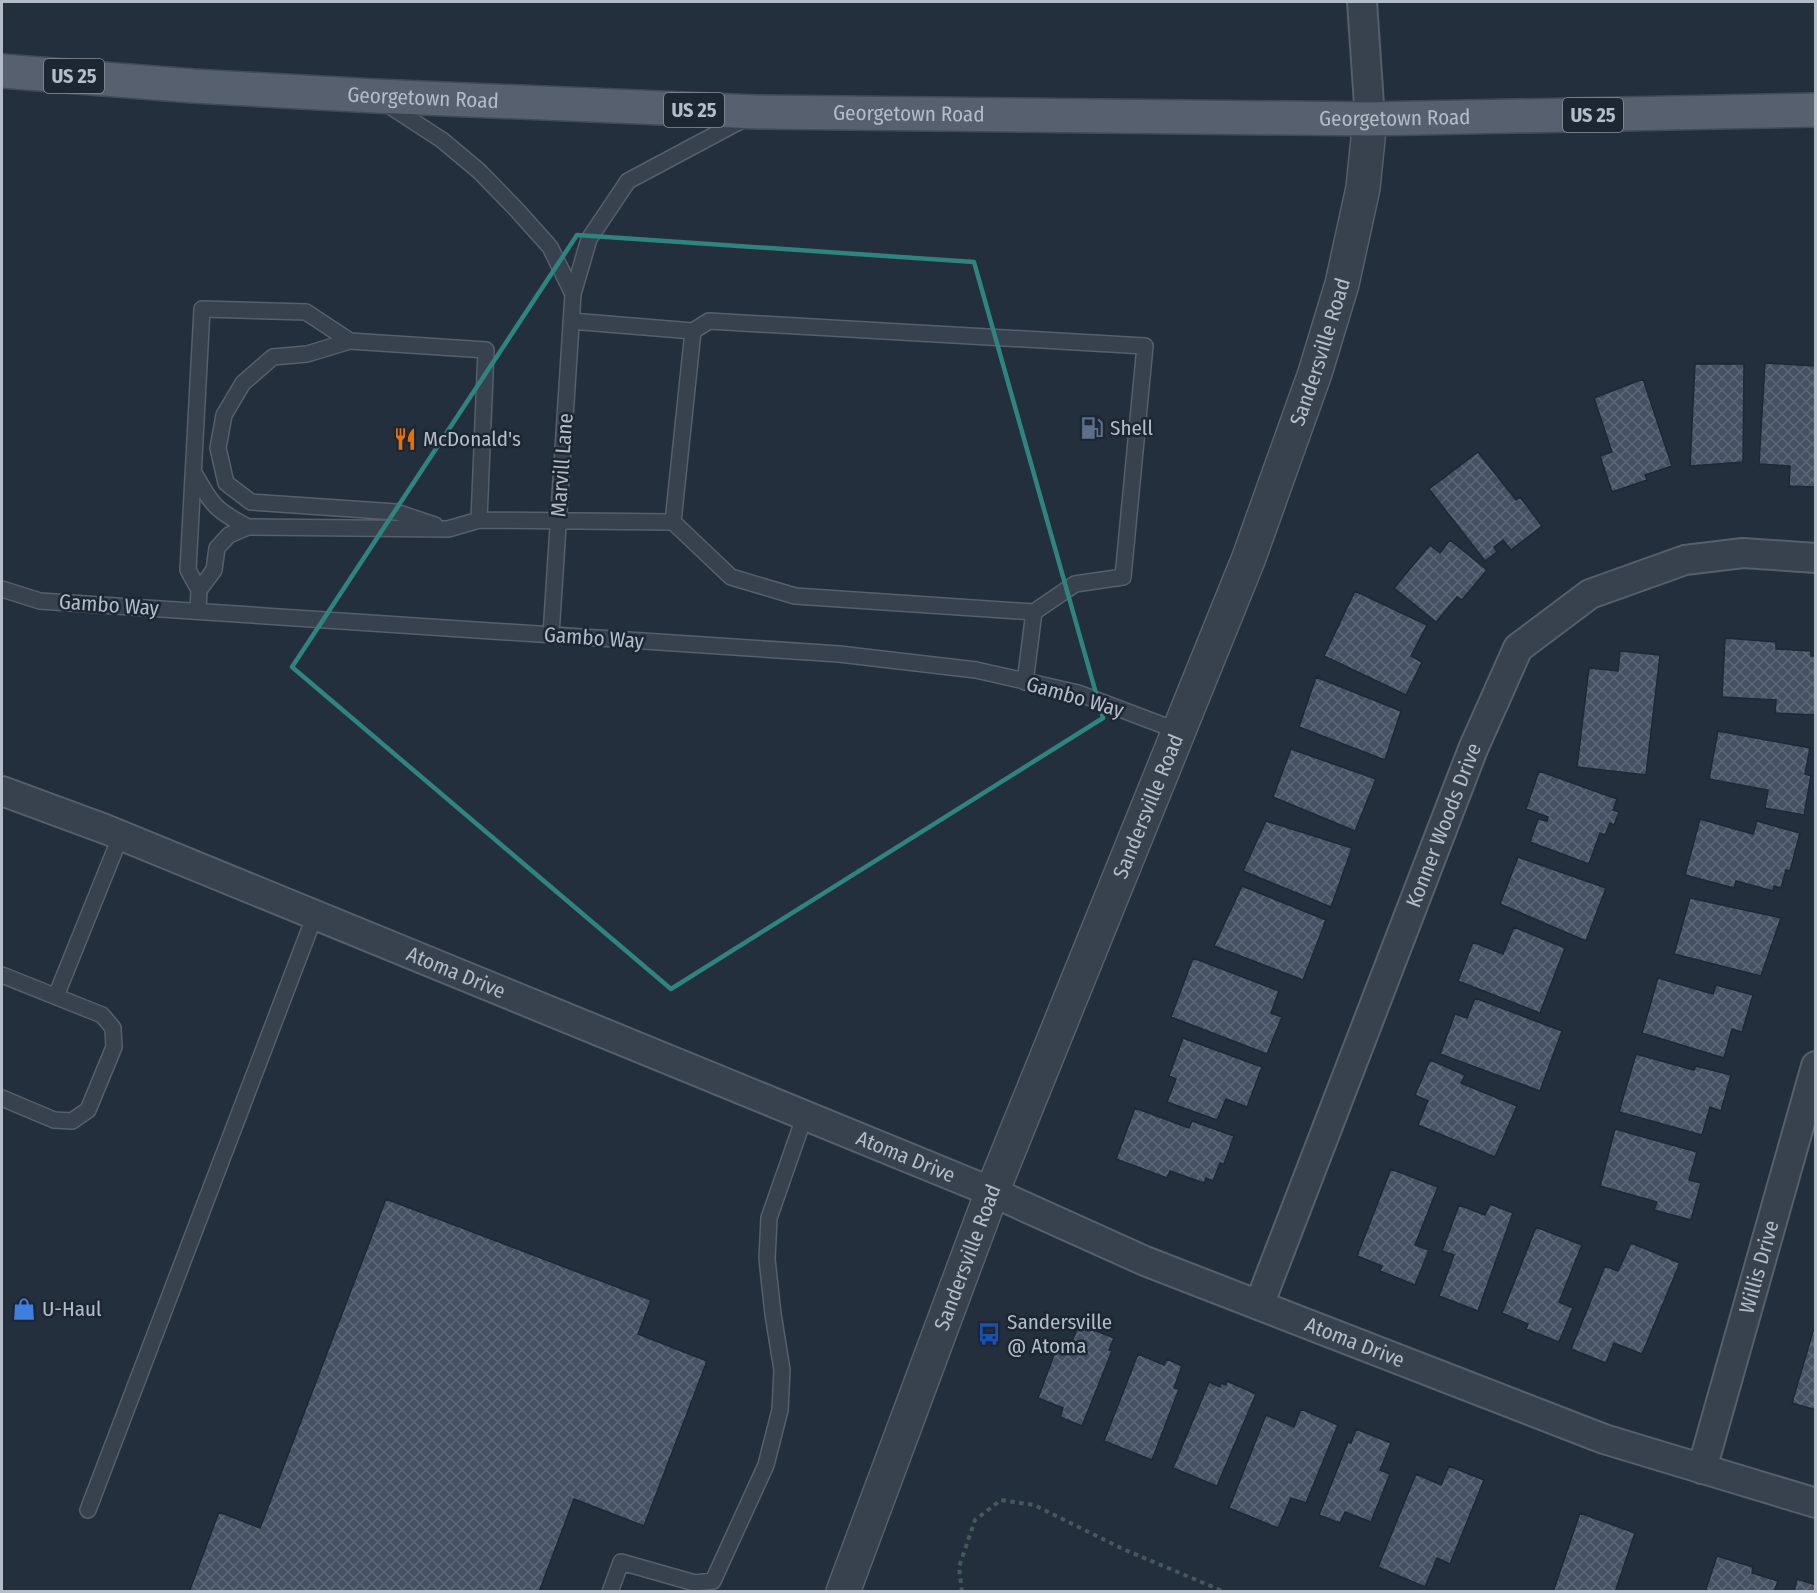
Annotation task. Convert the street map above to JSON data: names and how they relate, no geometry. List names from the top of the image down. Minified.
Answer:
{"streets":{"main road":["US 25","Georgetown Road"],"street":["Sandersville Road","Konner Woods Drive","Atoma Drive","Willis Drive"],"lane":["Marvill Lane","Gambo Way"]},"crossings":[["Georgetown Road","Sandersville Road"],["Georgetown Road","Marvill Lane"],["Sandersville Road","Gambo Way"],["Sandersville Road","Atoma Drive"],["Marvill Lane","Gambo Way"],["Konner Woods Drive","Atoma Drive"],["Atoma Drive","Willis Drive"]],"places":{"fuel station":["Shell"],"restaurant":["McDonald's"],"shop":["U-Haul"],"bus stop":["Sandersville @ Atoma"]}}
